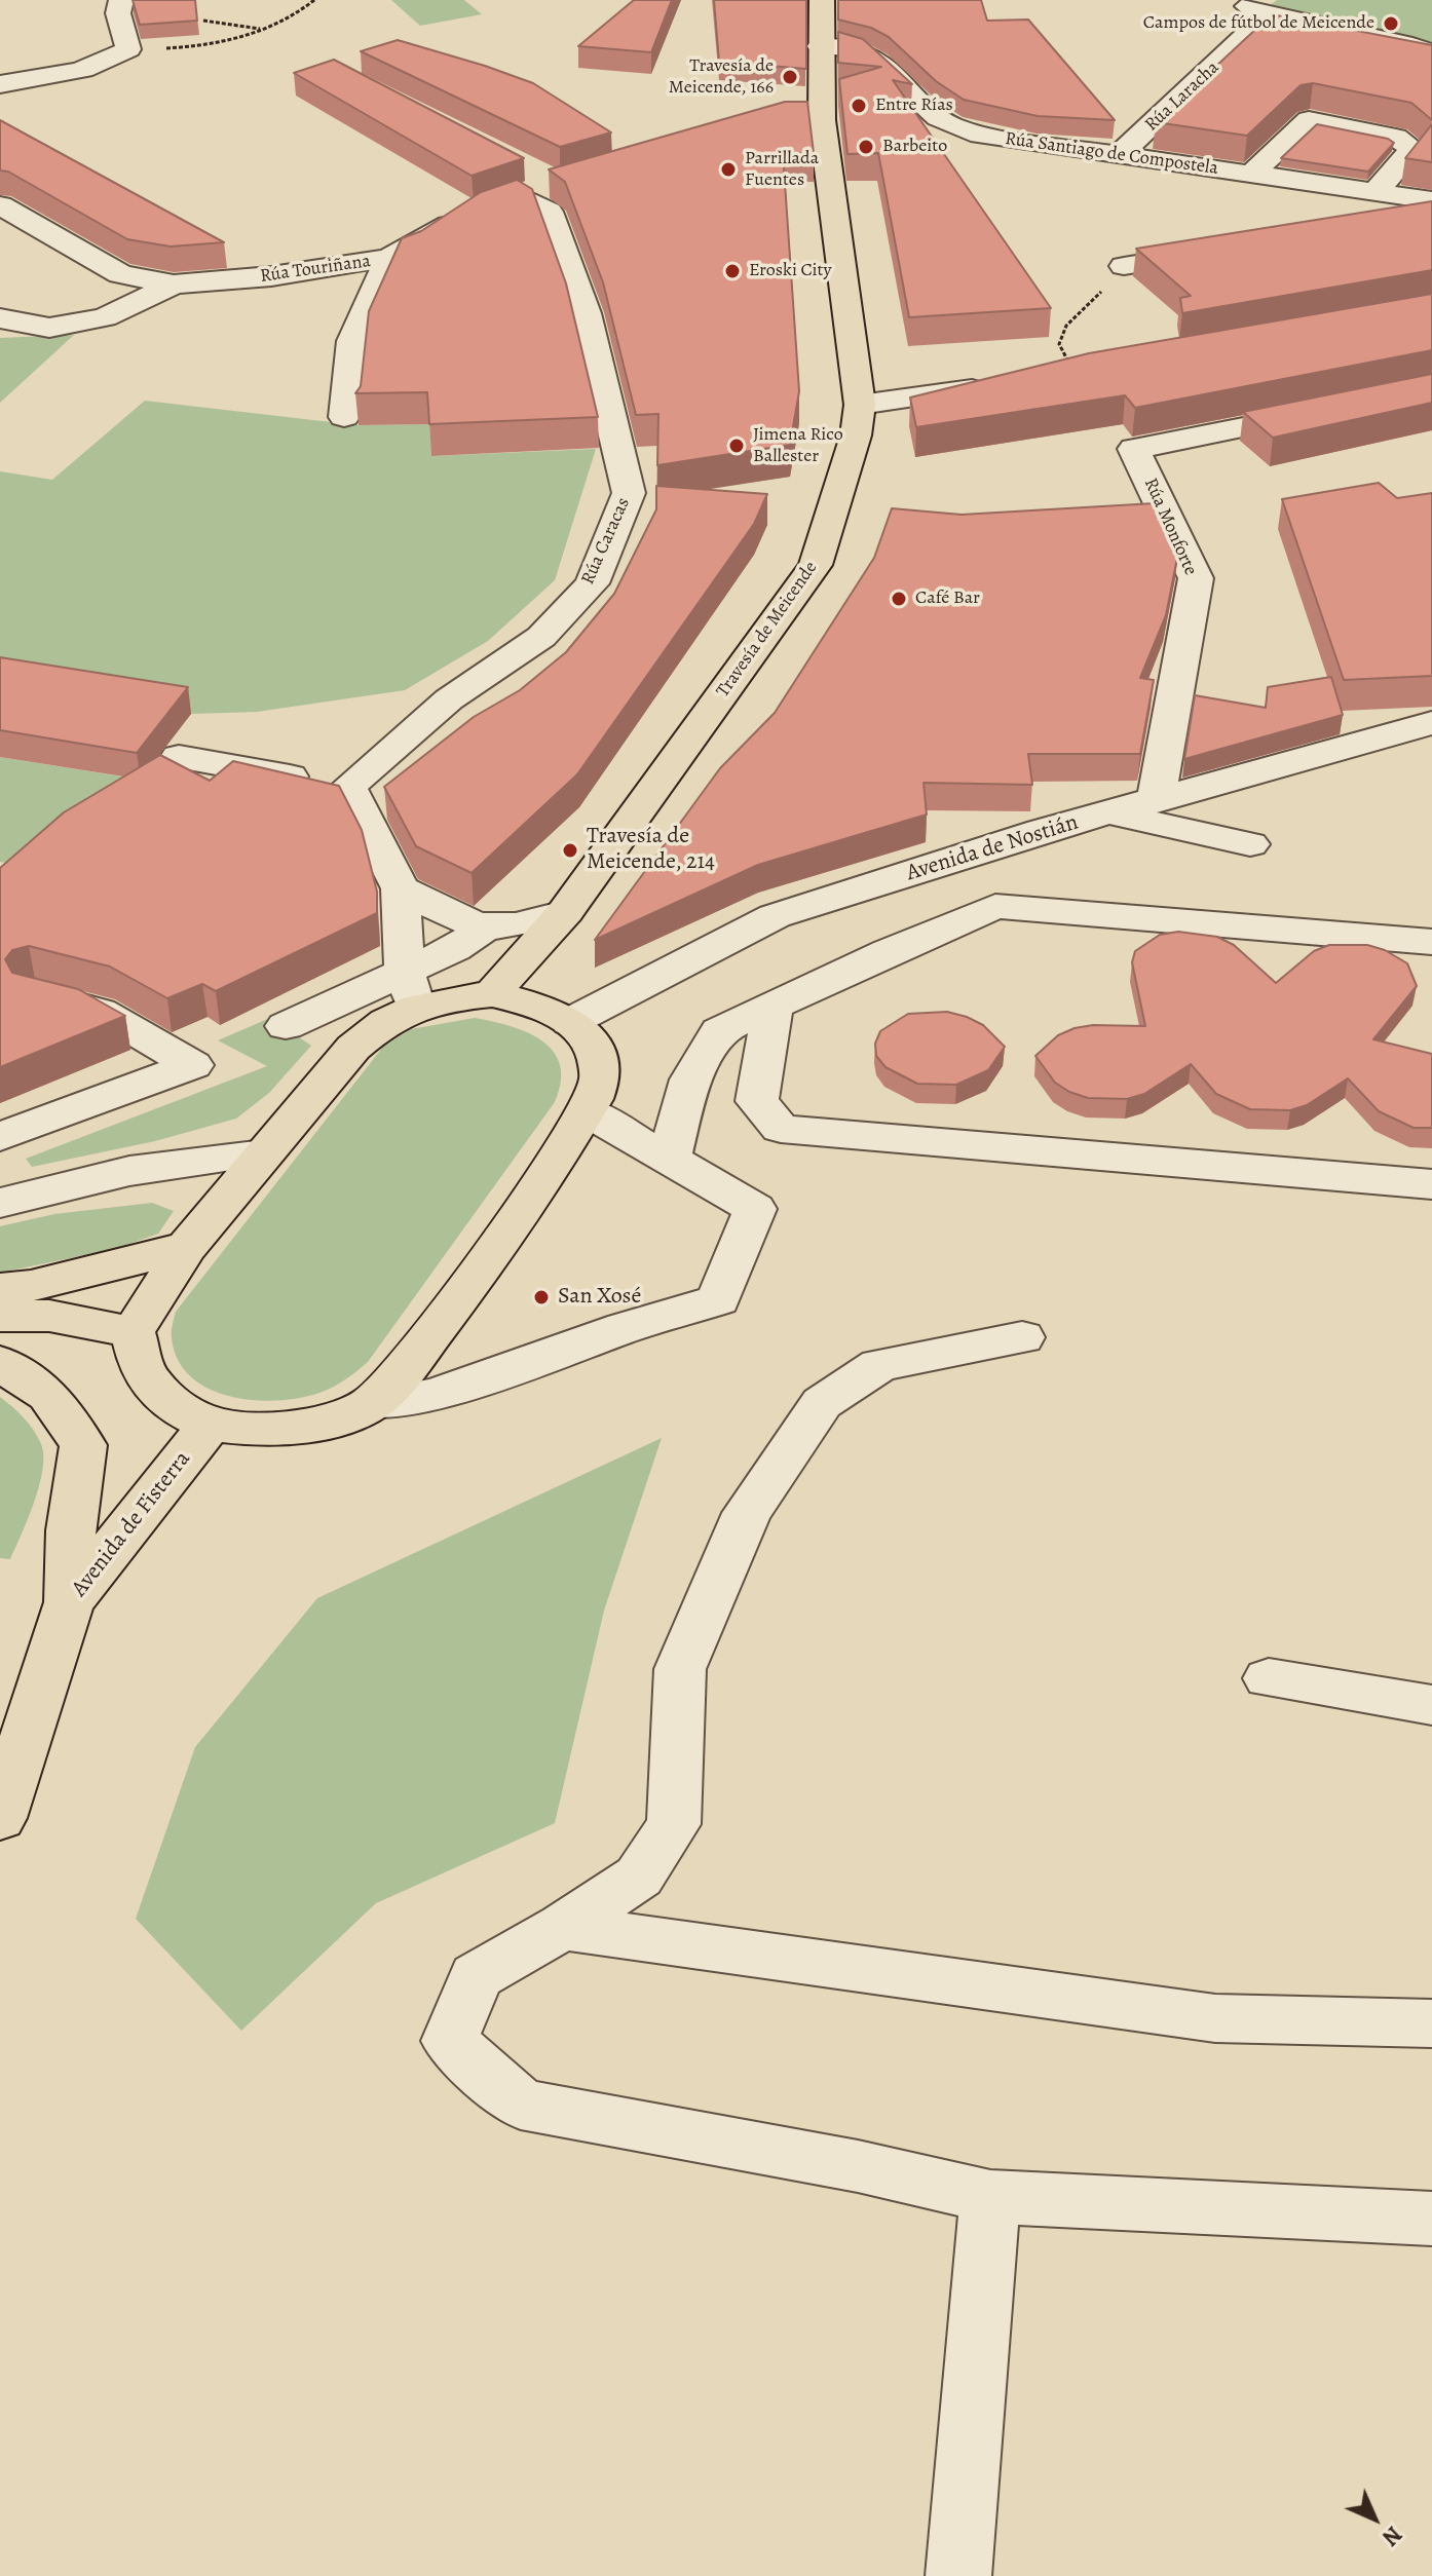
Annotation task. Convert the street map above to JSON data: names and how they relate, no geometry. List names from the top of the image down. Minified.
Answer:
{"streets":{"main road":["Travesía de Meicende","Avenida de Fisterra"],"street":["Rúa Laracha","Rúa Santiago de Compostela","Rúa Touriñana","Rúa Monforte","Rúa Caracas","Avenida de Nostián"]},"crossings":[["Rúa Laracha","Rúa Santiago de Compostela"],["Rúa Santiago de Compostela","Travesía de Meicende"],["Rúa Touriñana","Rúa Caracas"],["Rúa Monforte","Avenida de Nostián"]],"places":["Campos de fútbol de Meicende","Travesía de Meicende, 166","Entre Rías","Barbeito","Parrillada Fuentes","Eroski City","Jimena Rico Ballester","Café Bar","Travesía de Meicende, 214","San Xosé"],"north":"bottom right"}
